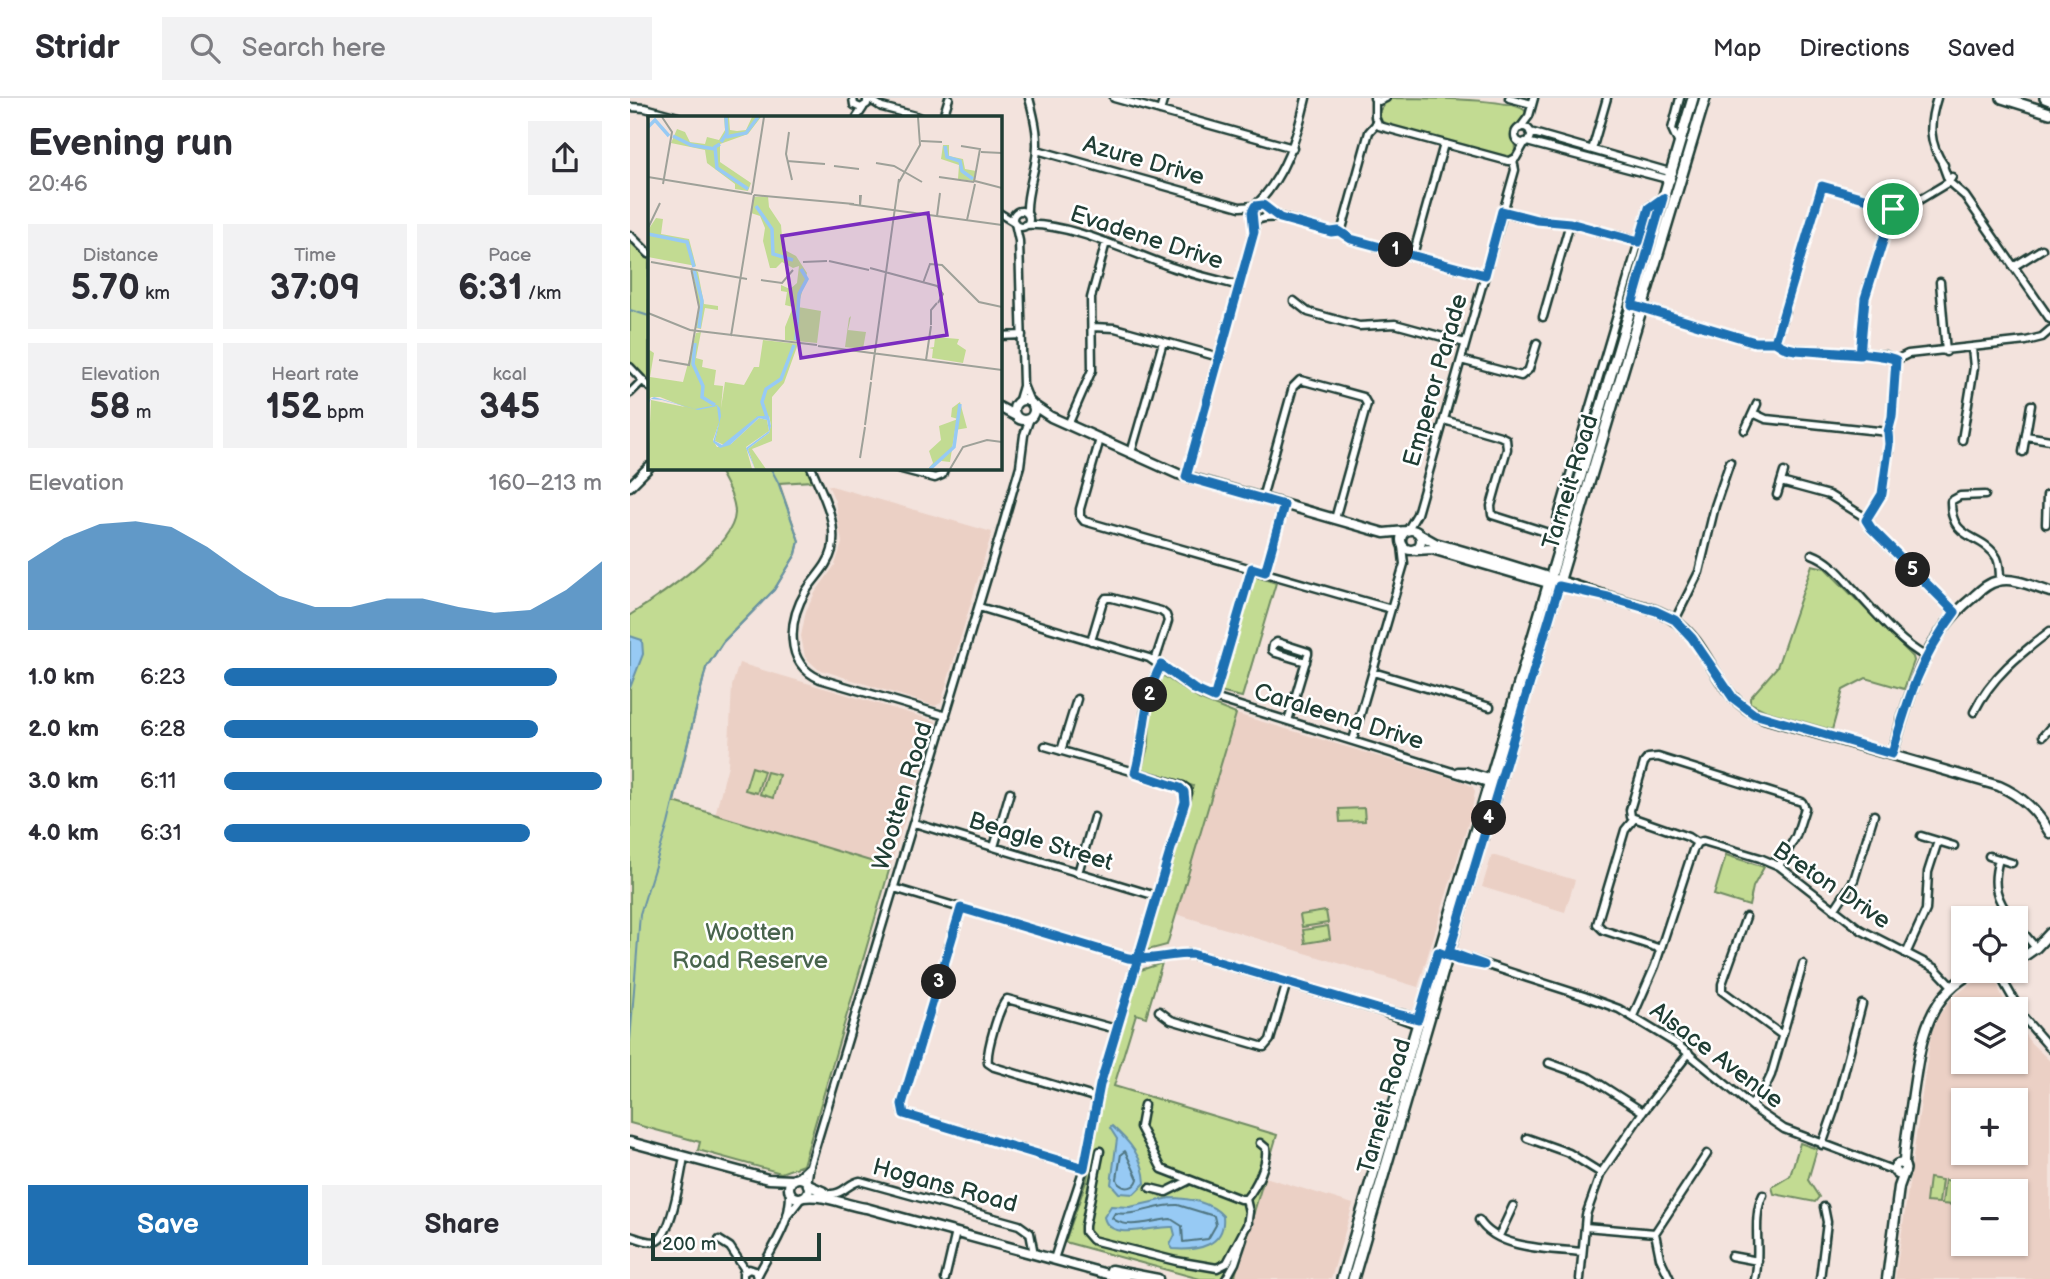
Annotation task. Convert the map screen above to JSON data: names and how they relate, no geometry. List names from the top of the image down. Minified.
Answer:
{"streets":{"main road":["Tarneit Road"],"street":["Azure Drive","Evadene Drive","Emperor Parade","Caraleena Drive","Wootten Road","Beagle Street","Breton Drive","Alsace Avenue","Hogans Road"]},"crossings":[["Tarneit Road","Caraleena Drive"],["Tarneit Road","Alsace Avenue"],["Caraleena Drive","Wootten Road"],["Wootten Road","Beagle Street"],["Wootten Road","Hogans Road"]],"parks":["Wootten Road Reserve"],"scale_bar":"200 m","page":{"header":"Stridr","search":"Search here","nav":["Map","Directions","Saved"],"heading":["Evening run","20:46"],"stats":[["Distance","5.70 km"],["Time","37:09"],["Pace","6:31 /km"],["Elevation","58 m"],["Heart rate","152 bpm"],["kcal","345"]],"pins":["1","5","2","4","3"],"chart":["Elevation","160–213 m"],"list":[{"name":"1.0 km","note":"6:23"},{"name":"2.0 km","note":"6:28"},{"name":"3.0 km","note":"6:11"},{"name":"4.0 km","note":"6:31"}],"map_buttons":["+","−"],"buttons":["Save","Share"],"scale":"200 m"}}
